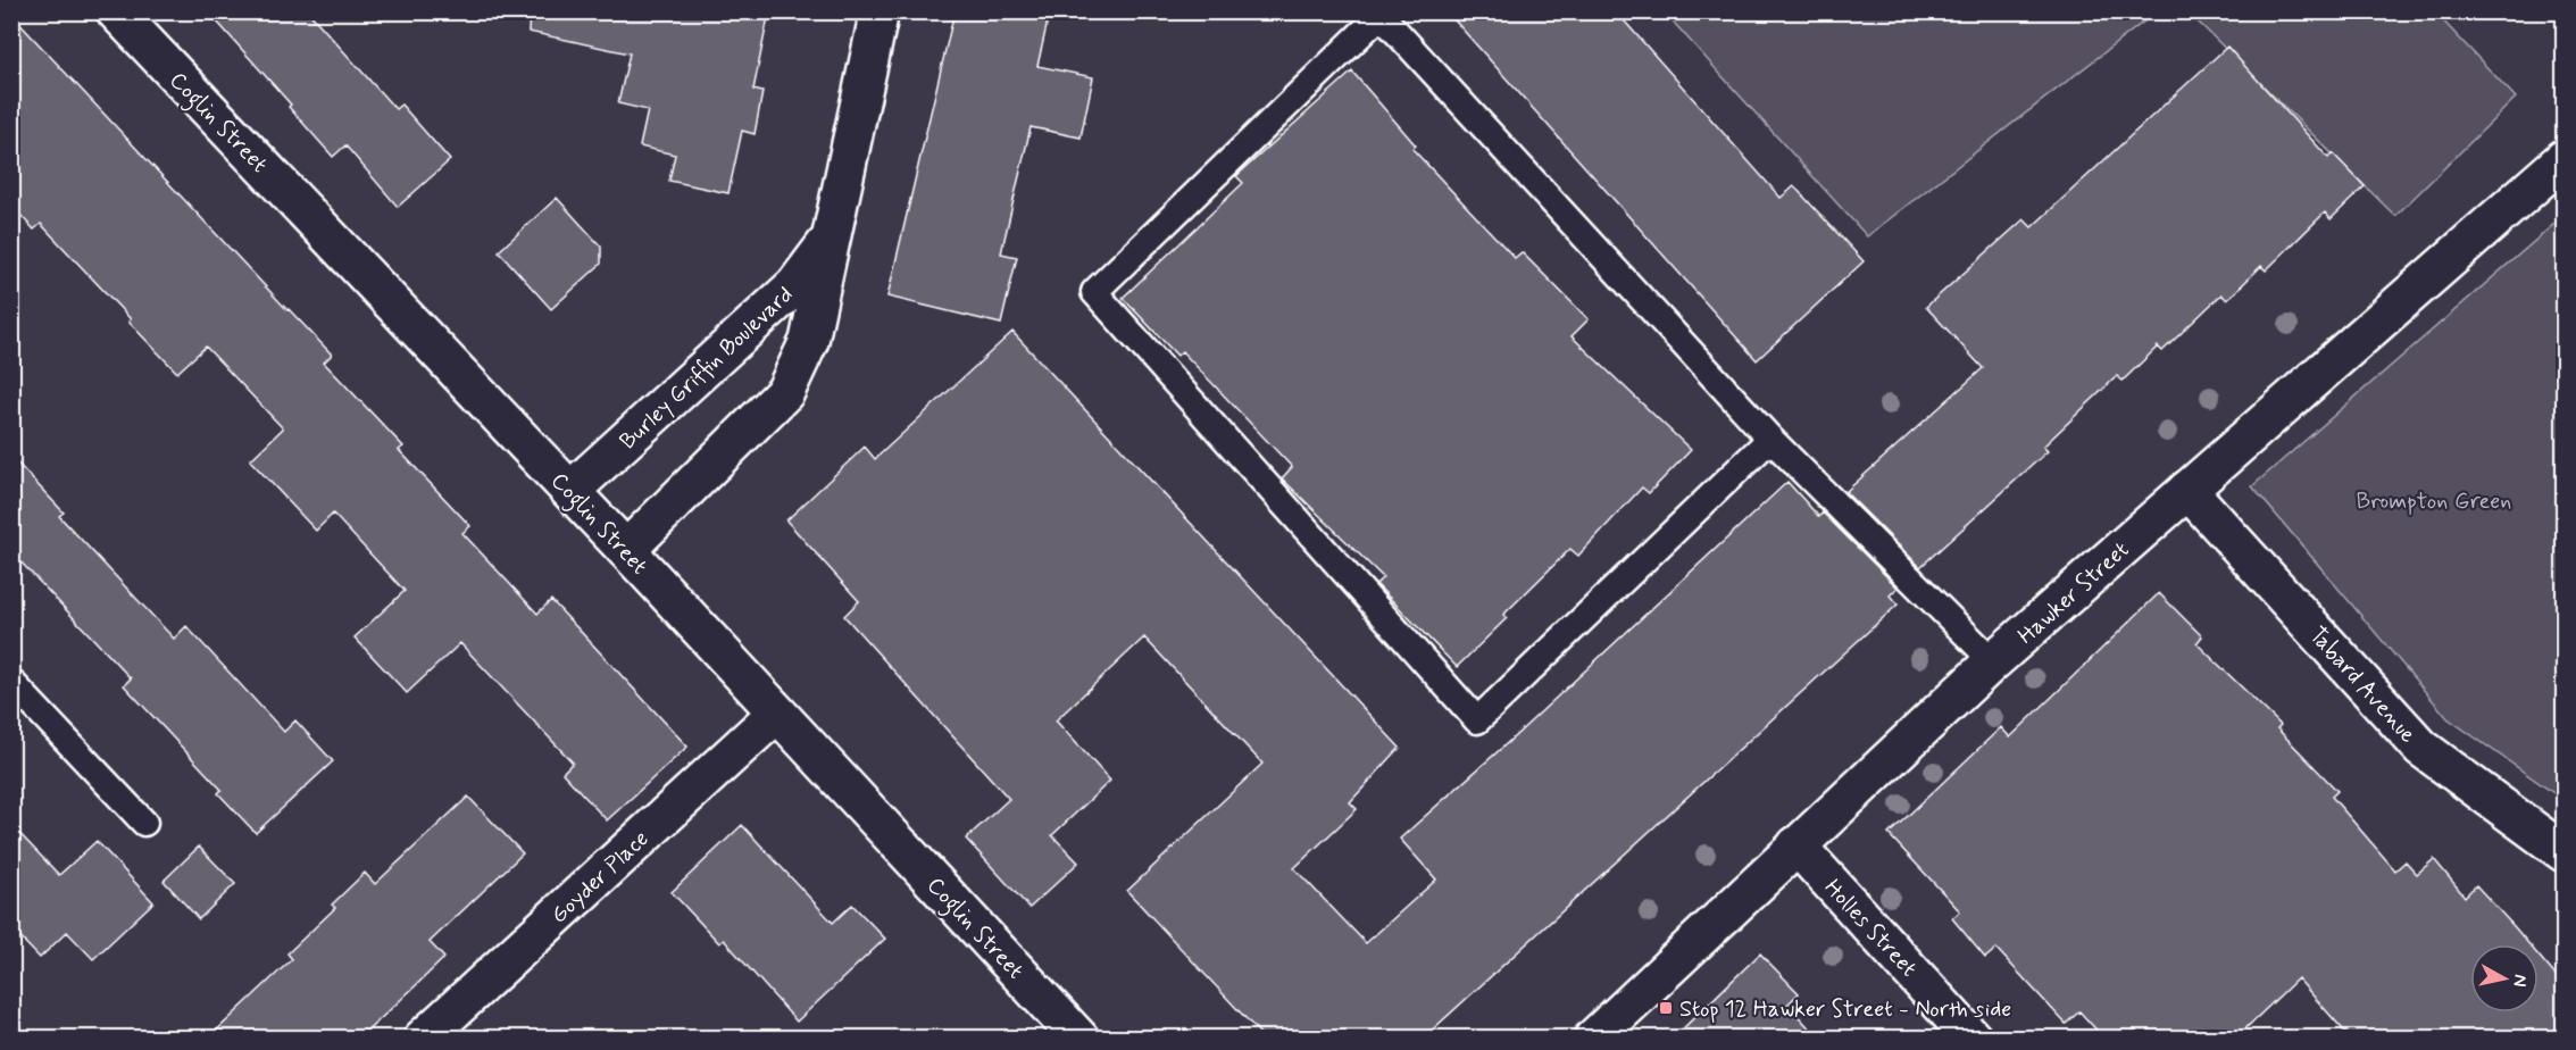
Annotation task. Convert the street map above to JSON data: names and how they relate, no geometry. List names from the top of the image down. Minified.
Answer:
{"streets":{"street":["Coglin Street","Burley Griffin Boulevard","Hawker Street","Tabard Avenue","Goyder Place","Holles Street"]},"crossings":[["Coglin Street","Burley Griffin Boulevard"],["Coglin Street","Goyder Place"],["Hawker Street","Tabard Avenue"],["Hawker Street","Holles Street"]],"parks":["Brompton Green"],"places":{"transit":["Stop 12 Hawker Street - North side"]},"north":"right"}
